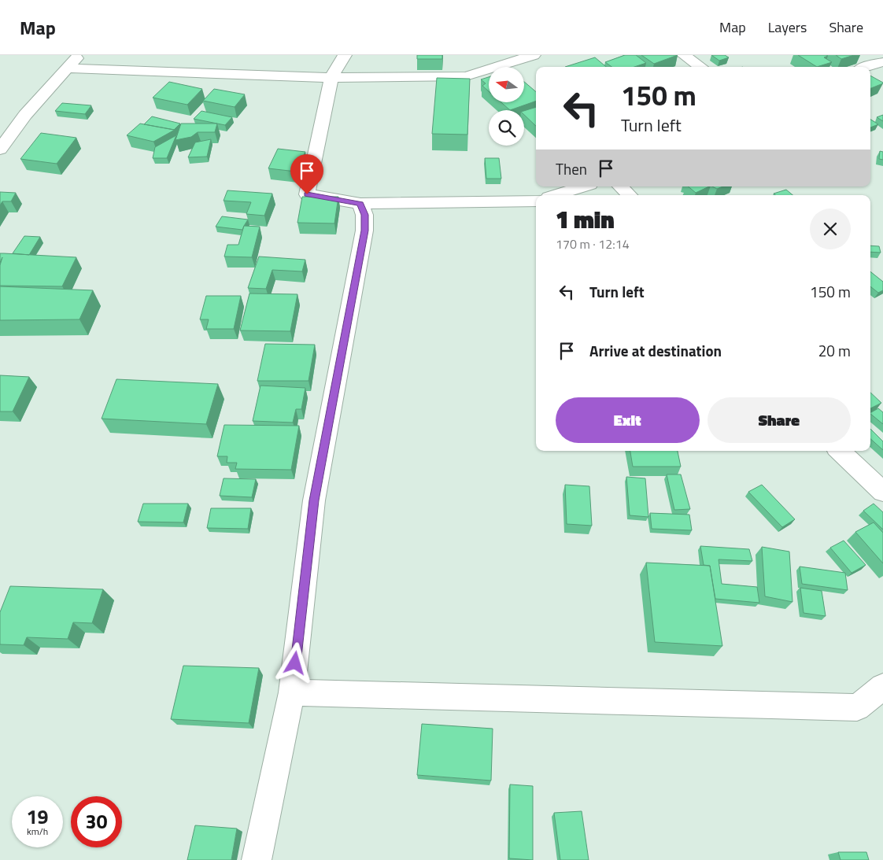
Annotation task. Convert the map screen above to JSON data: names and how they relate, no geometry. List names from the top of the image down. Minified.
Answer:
{"north":"left","page":{"header":"Map","nav":["Map","Layers","Share"],"turn":["150 m","Turn left"],"then":"Then","heading":["1 min","170 m · 12:14"],"list":[{"name":"Turn left","value":"150 m"},{"name":"Arrive at destination","value":"20 m"}],"buttons":["Exit","Share"],"speed":"19 km/h","limit":"30"}}
